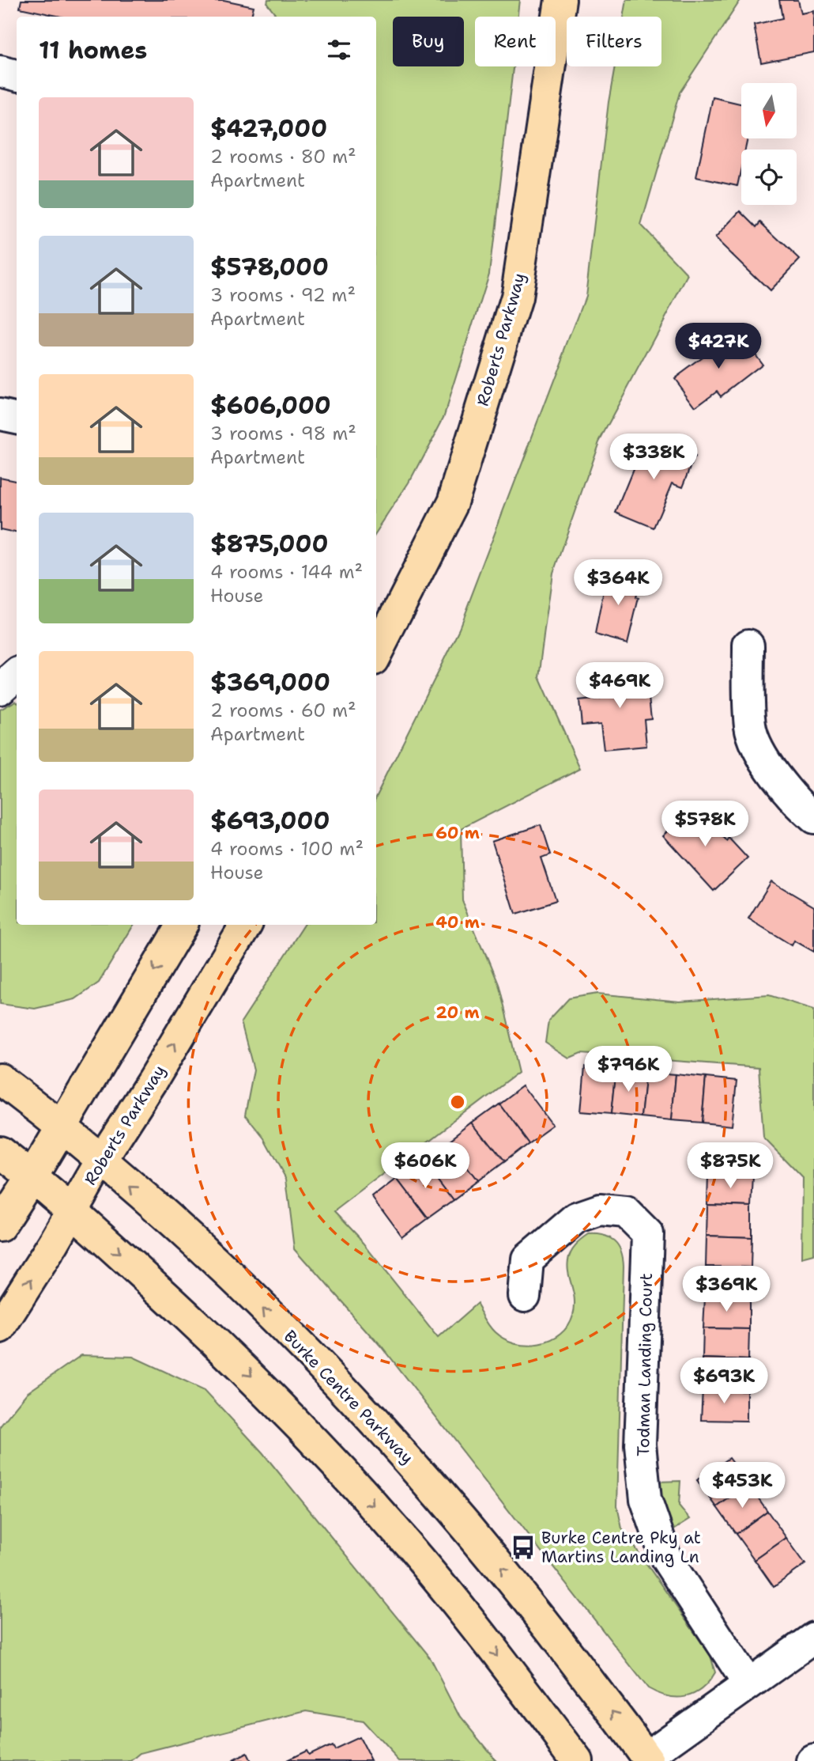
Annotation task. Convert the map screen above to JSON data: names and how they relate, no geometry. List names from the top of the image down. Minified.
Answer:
{"streets":{"main road":["Roberts Parkway","Burke Centre Parkway"],"street":["Todman Landing Court"]},"crossings":[["Roberts Parkway","Burke Centre Parkway"]],"places":{"bus stop":["Burke Centre Pky at Martins Landing Ln"]},"north":"bottom","page":{"chip":["Buy","Rent","Filters"],"heading":"11 homes","list":[{"name":"$427,000","note":"2 rooms · 80 m² · Apartment"},{"name":"$578,000","note":"3 rooms · 92 m² · Apartment"},{"name":"$606,000","note":"3 rooms · 98 m² · Apartment"},{"name":"$875,000","note":"4 rooms · 144 m² · House"},{"name":"$369,000","note":"2 rooms · 60 m² · Apartment"},{"name":"$693,000","note":"4 rooms · 100 m² · House"}],"price":["$427K","$338K","$364K","$469K","$578K","$796K","$606K","$875K","$369K","$693K","$453K"]},"rings":["60 m","40 m","20 m"]}
